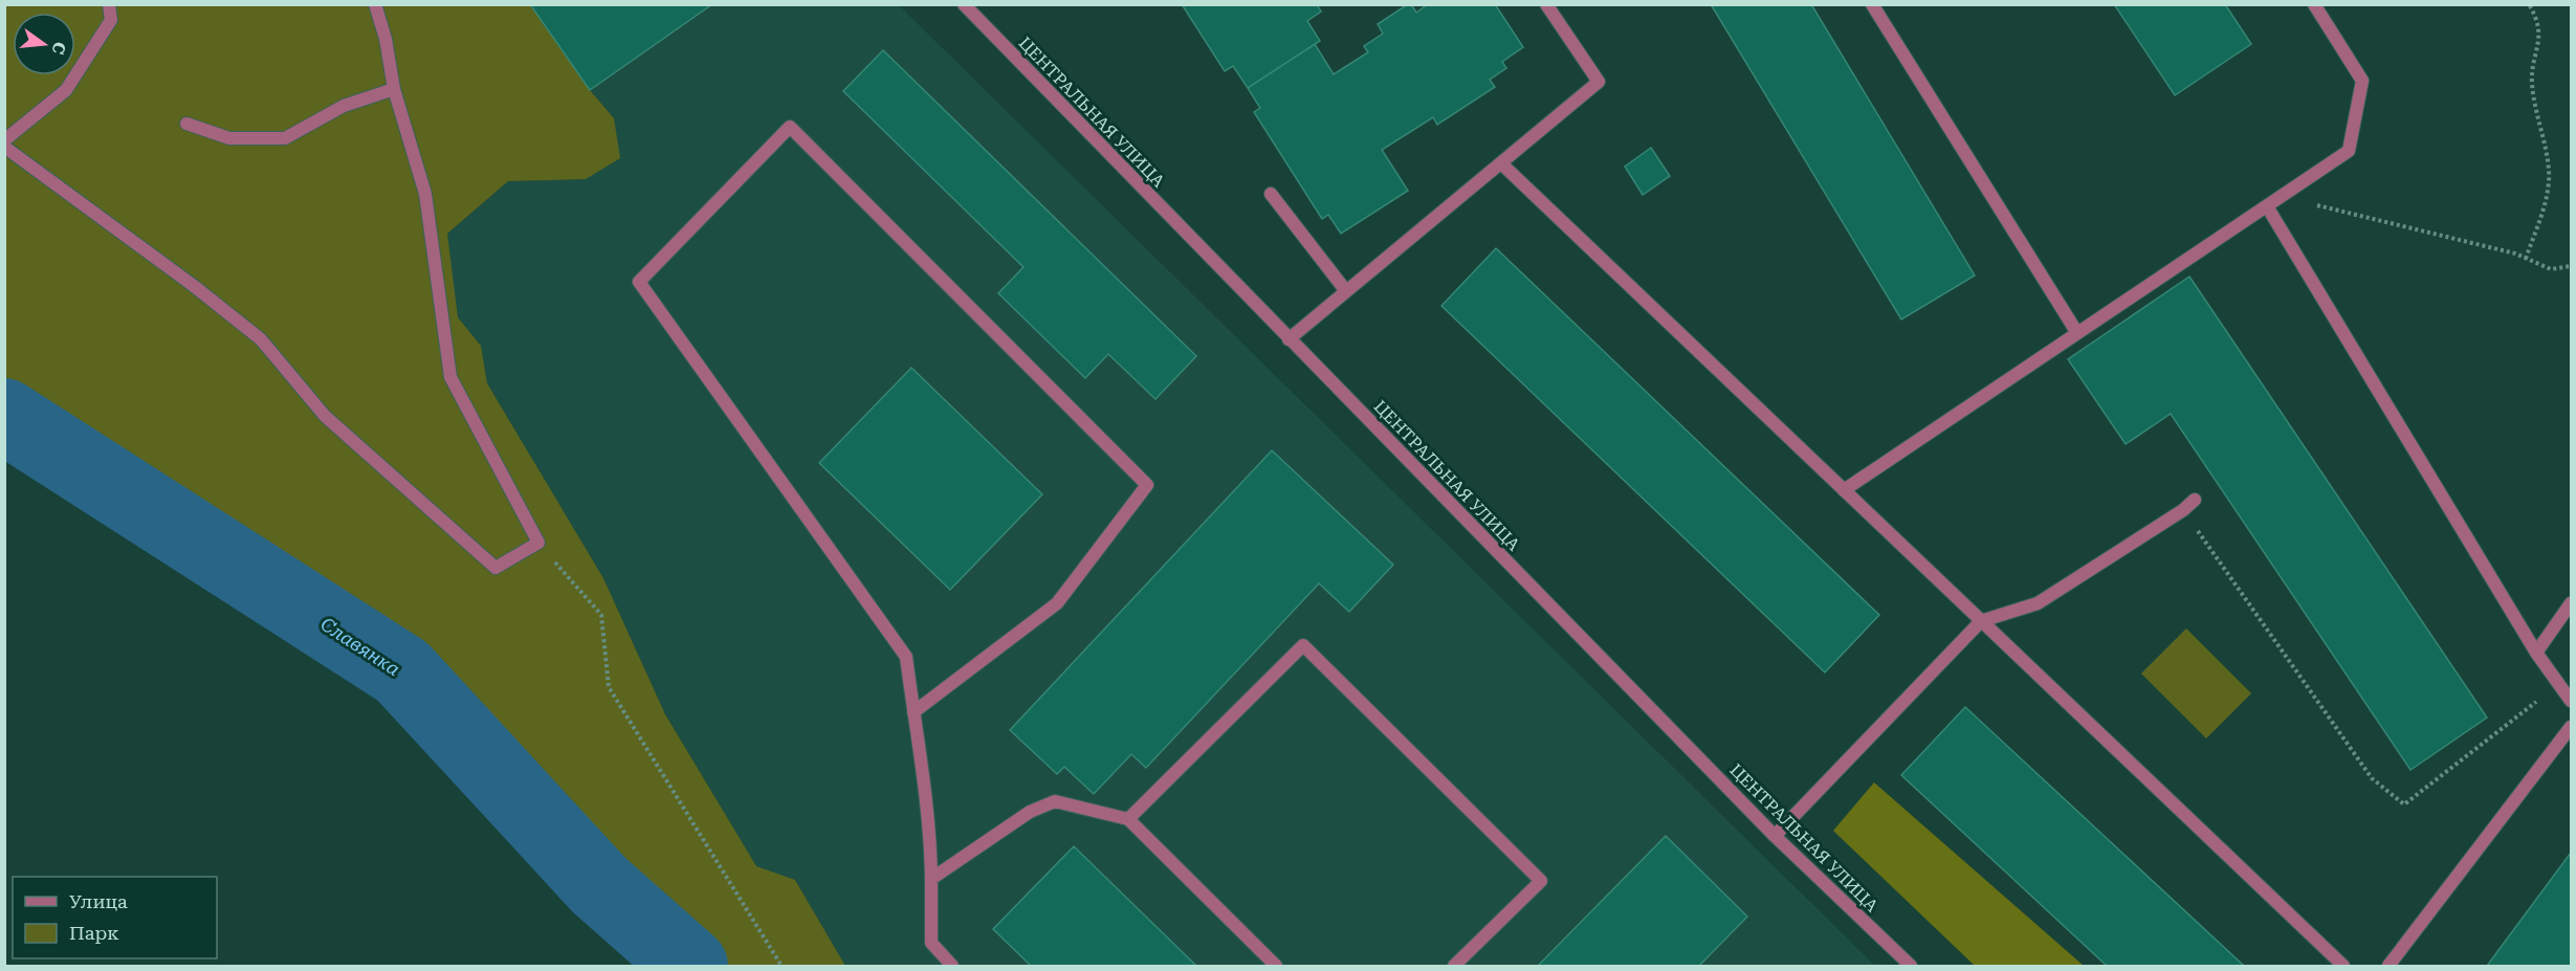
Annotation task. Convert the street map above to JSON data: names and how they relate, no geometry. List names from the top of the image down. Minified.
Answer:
{"streets":{"street":["ЦЕНТРАЛЬНАЯ УЛИЦА"]},"water":["Славянка"],"legend":["Улица","Парк"],"north":"right"}
